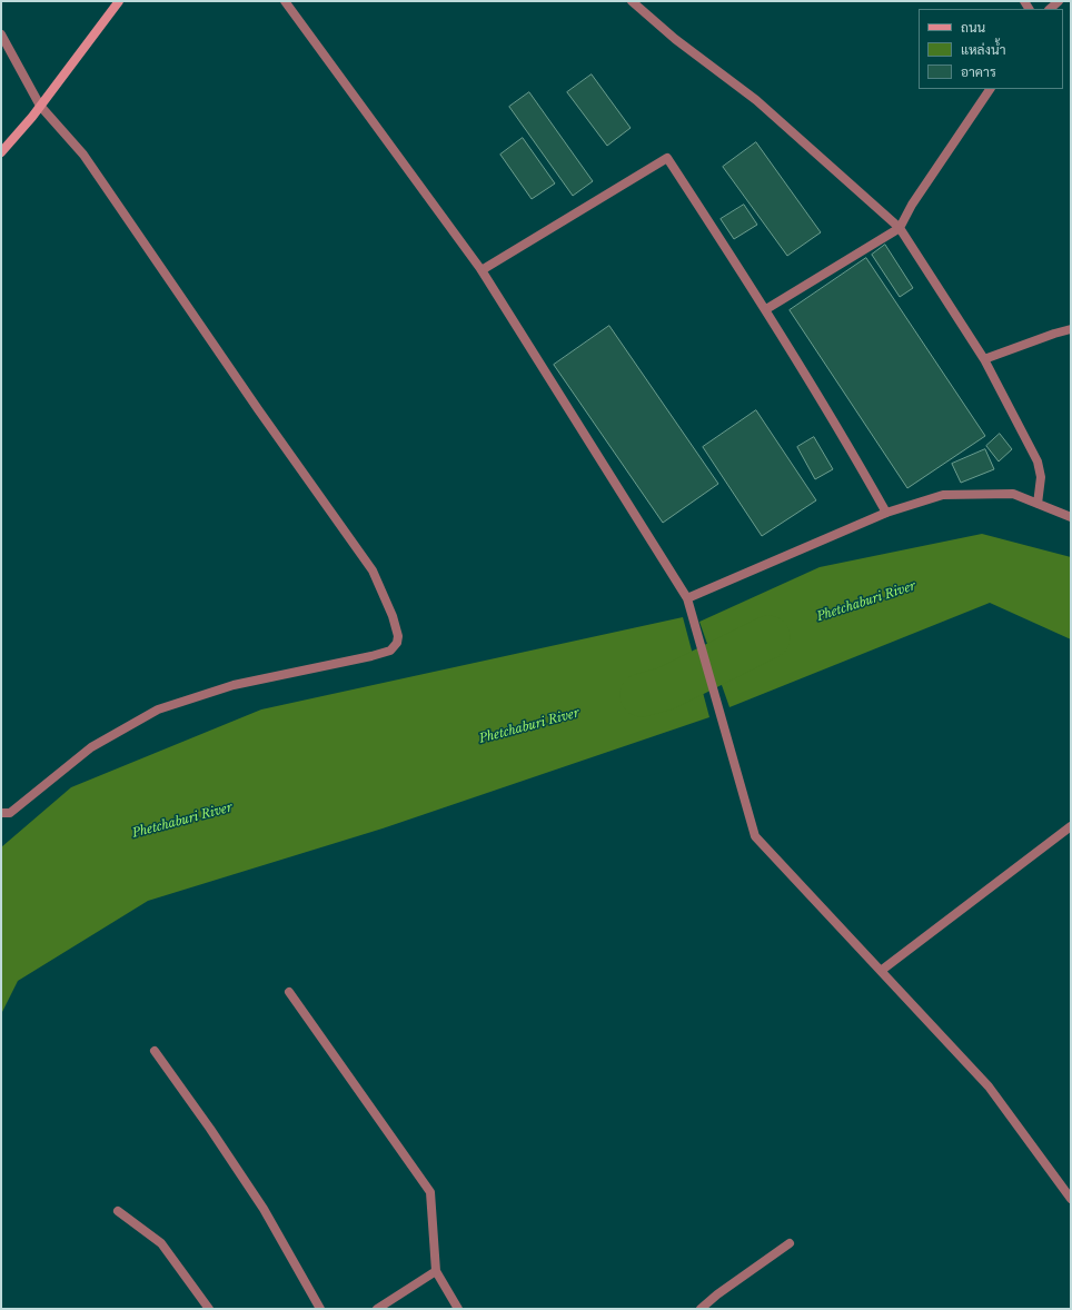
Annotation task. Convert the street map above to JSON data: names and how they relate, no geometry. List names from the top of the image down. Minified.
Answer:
{"water":["Phetchaburi River"],"legend":["ถนน","แหล่งน้ำ","อาคาร"]}
